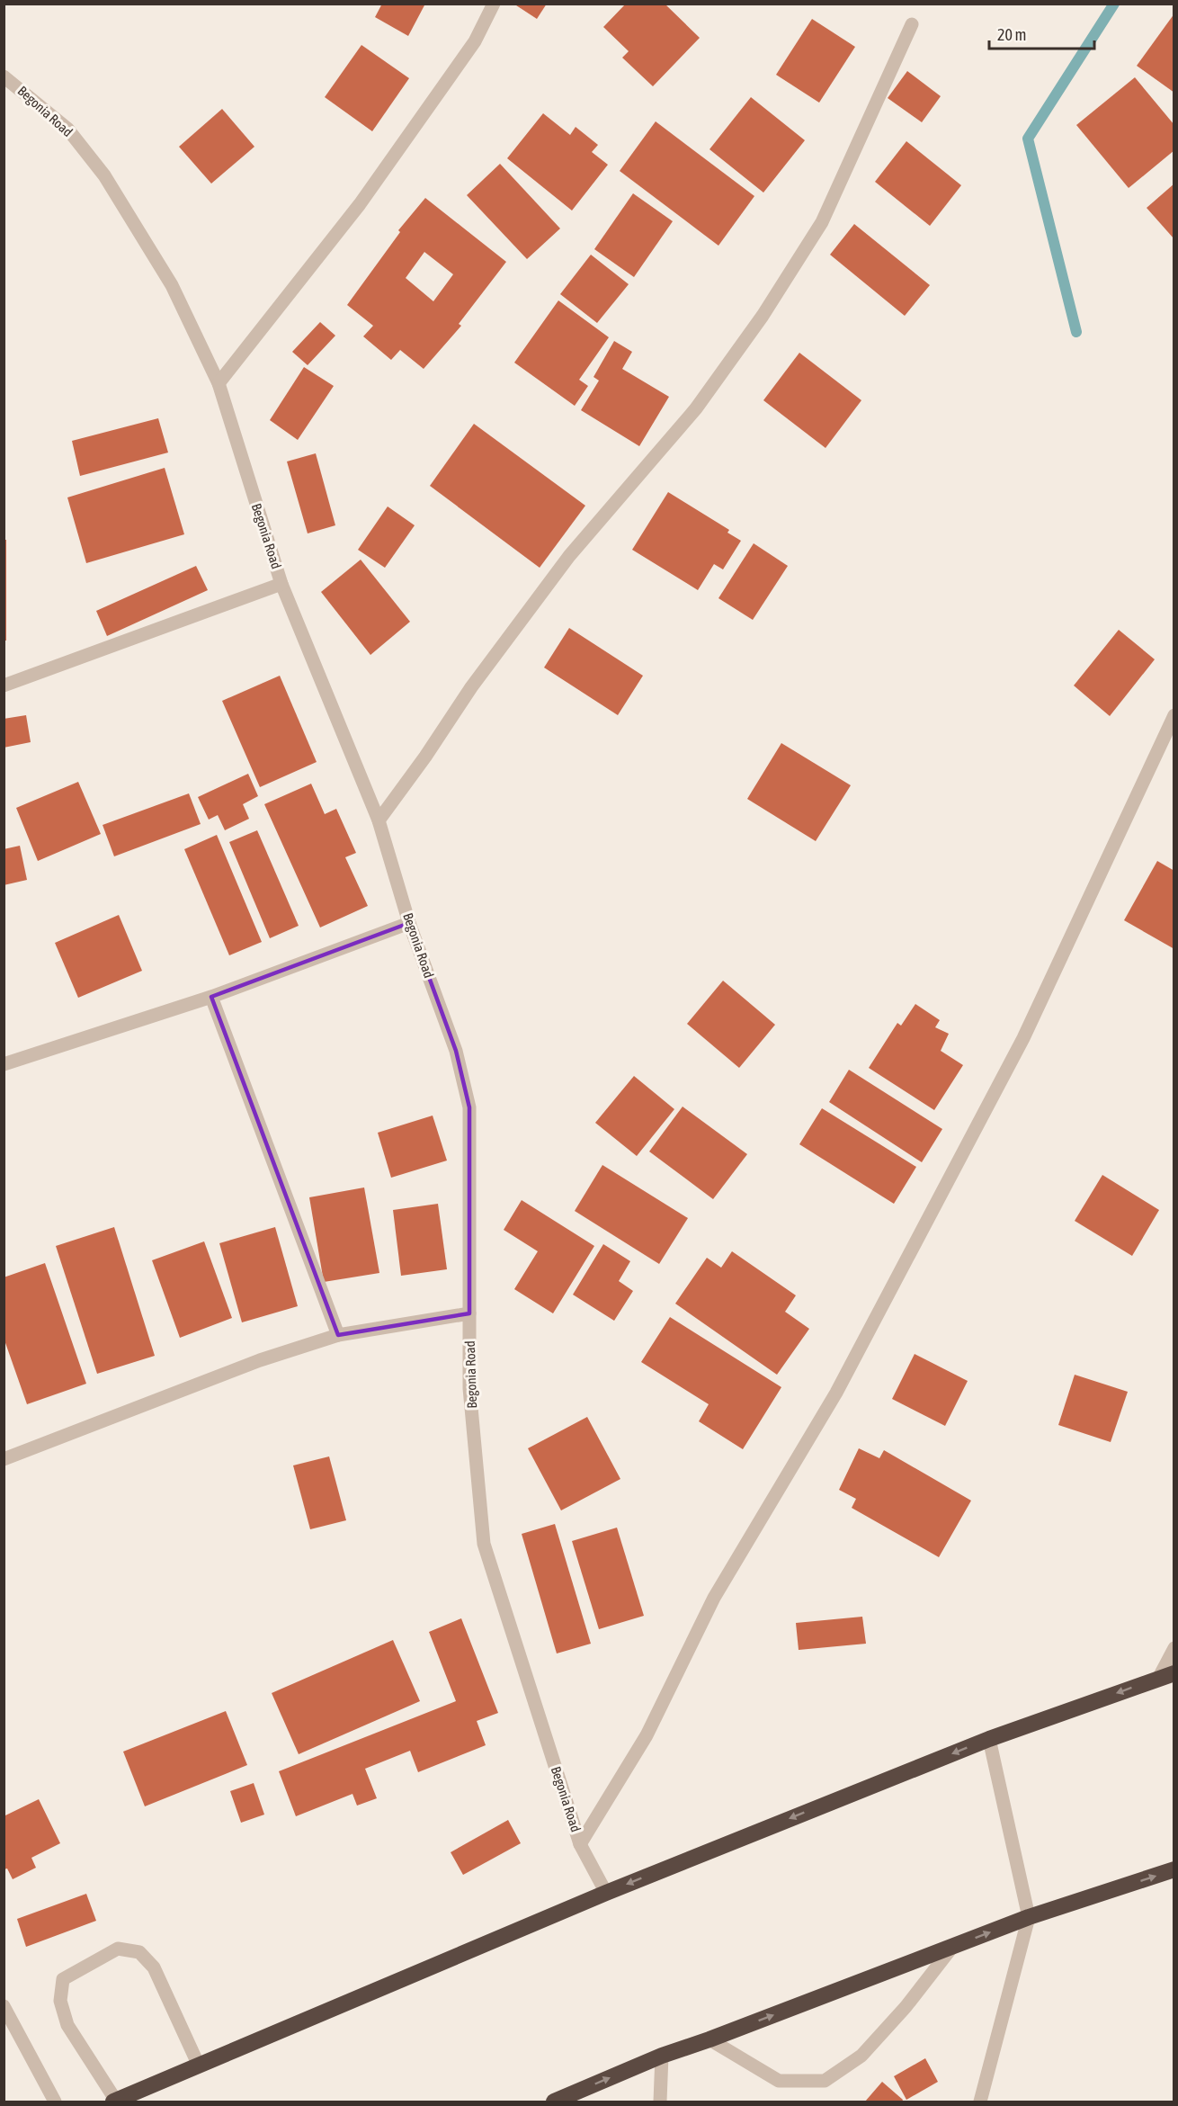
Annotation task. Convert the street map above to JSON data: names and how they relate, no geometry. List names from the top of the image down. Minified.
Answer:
{"streets":{"street":["Begonia Road"]},"scale_bar":"20 m"}
